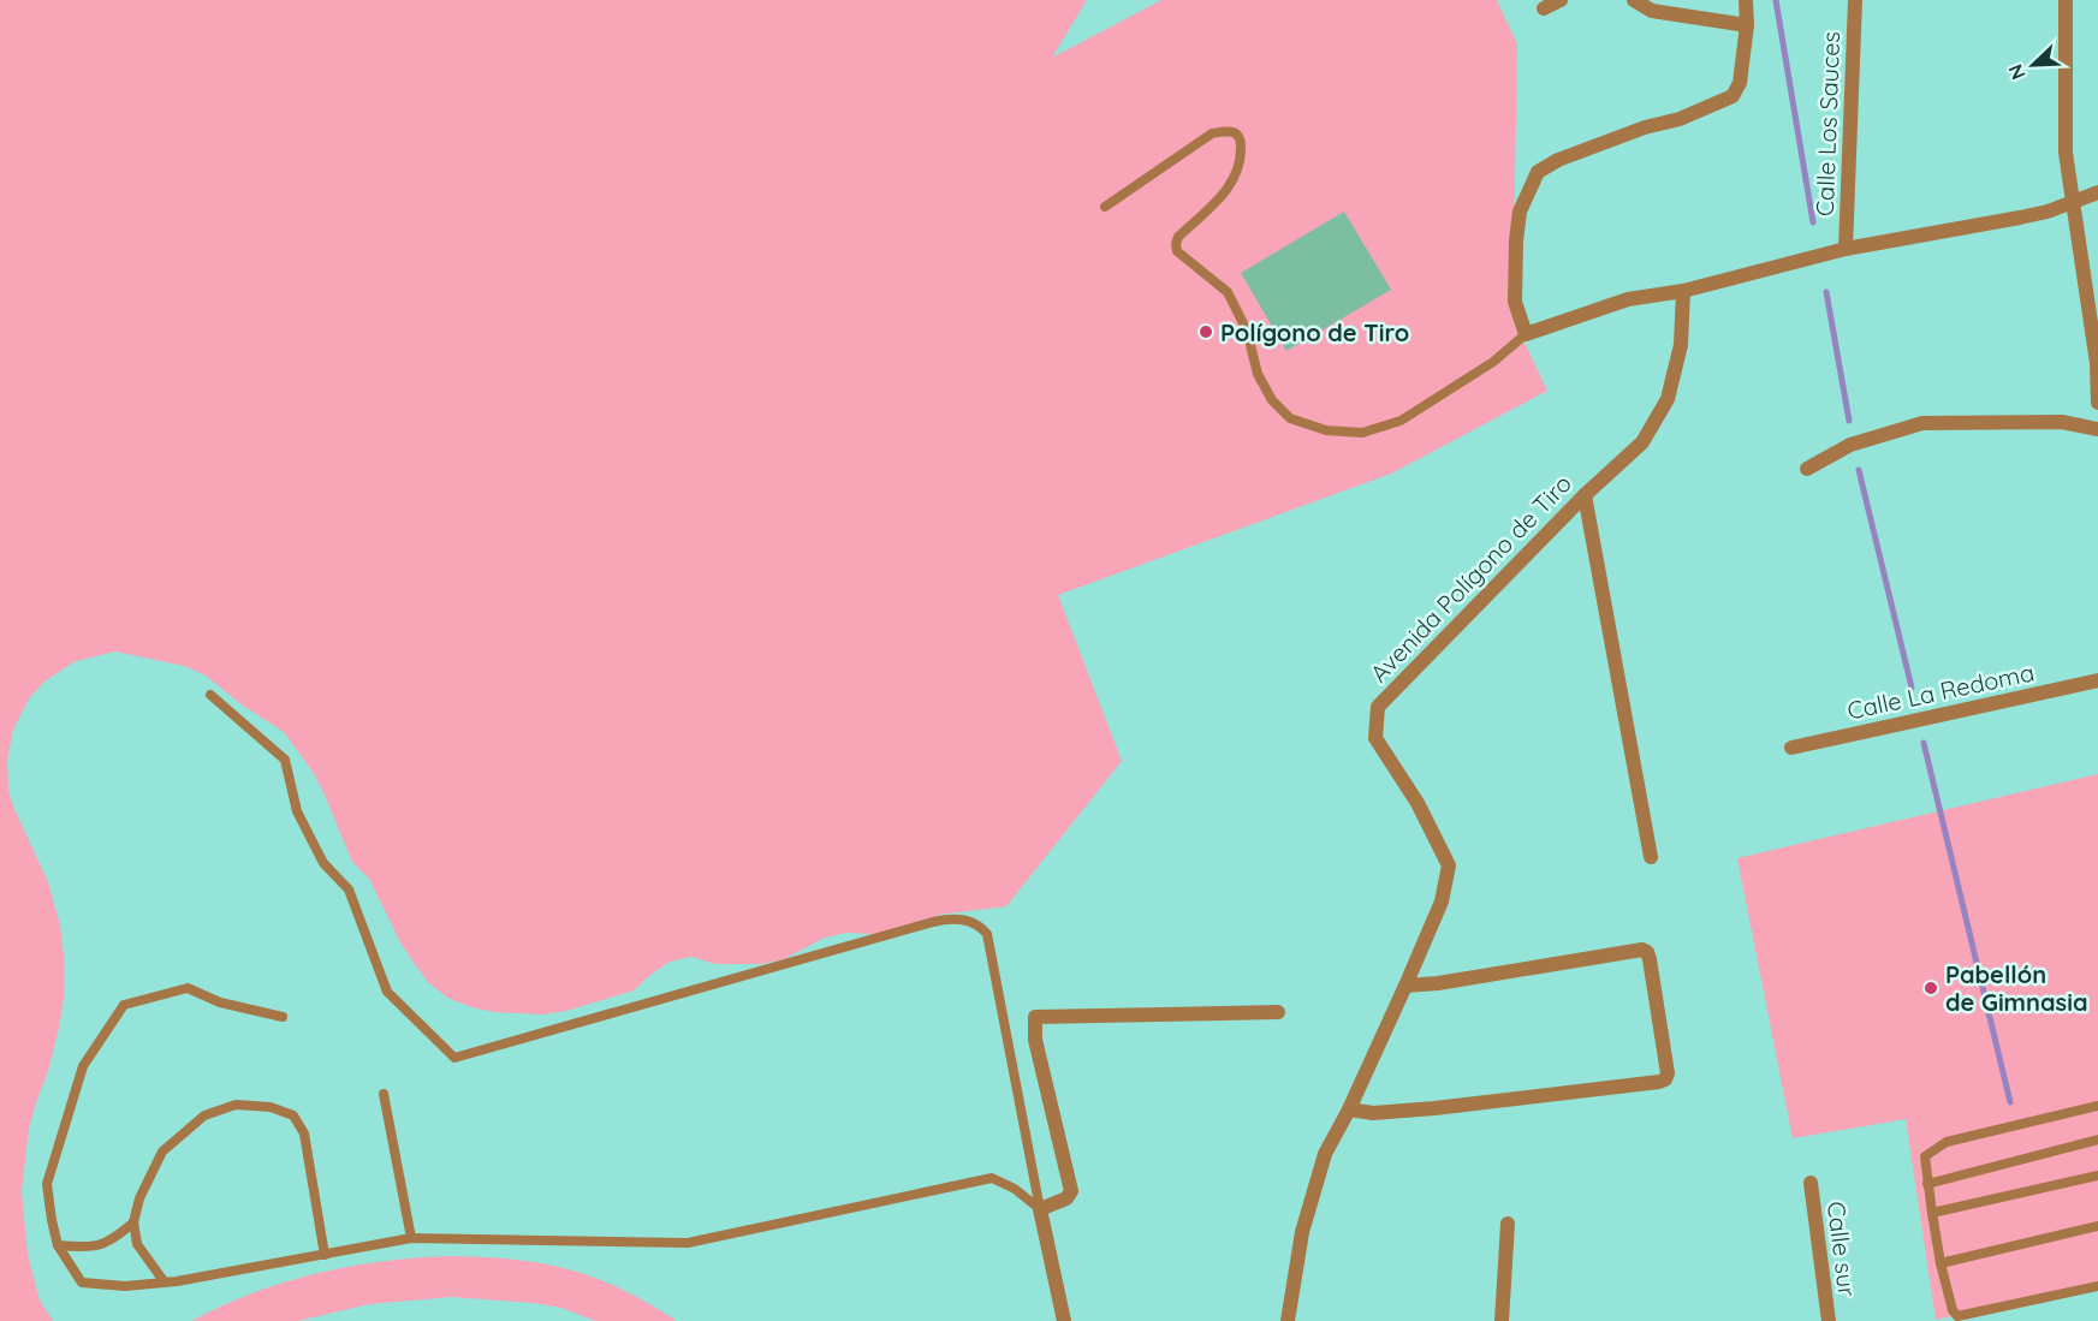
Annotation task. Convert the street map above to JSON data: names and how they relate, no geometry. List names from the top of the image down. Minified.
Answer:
{"streets":{"street":["Calle Los Sauces","Avenida Polígono de Tiro","Calle La Redoma","Calle sur"]},"places":["Polígono de Tiro","Pabellón de Gimnasia"],"north":"bottom left"}
